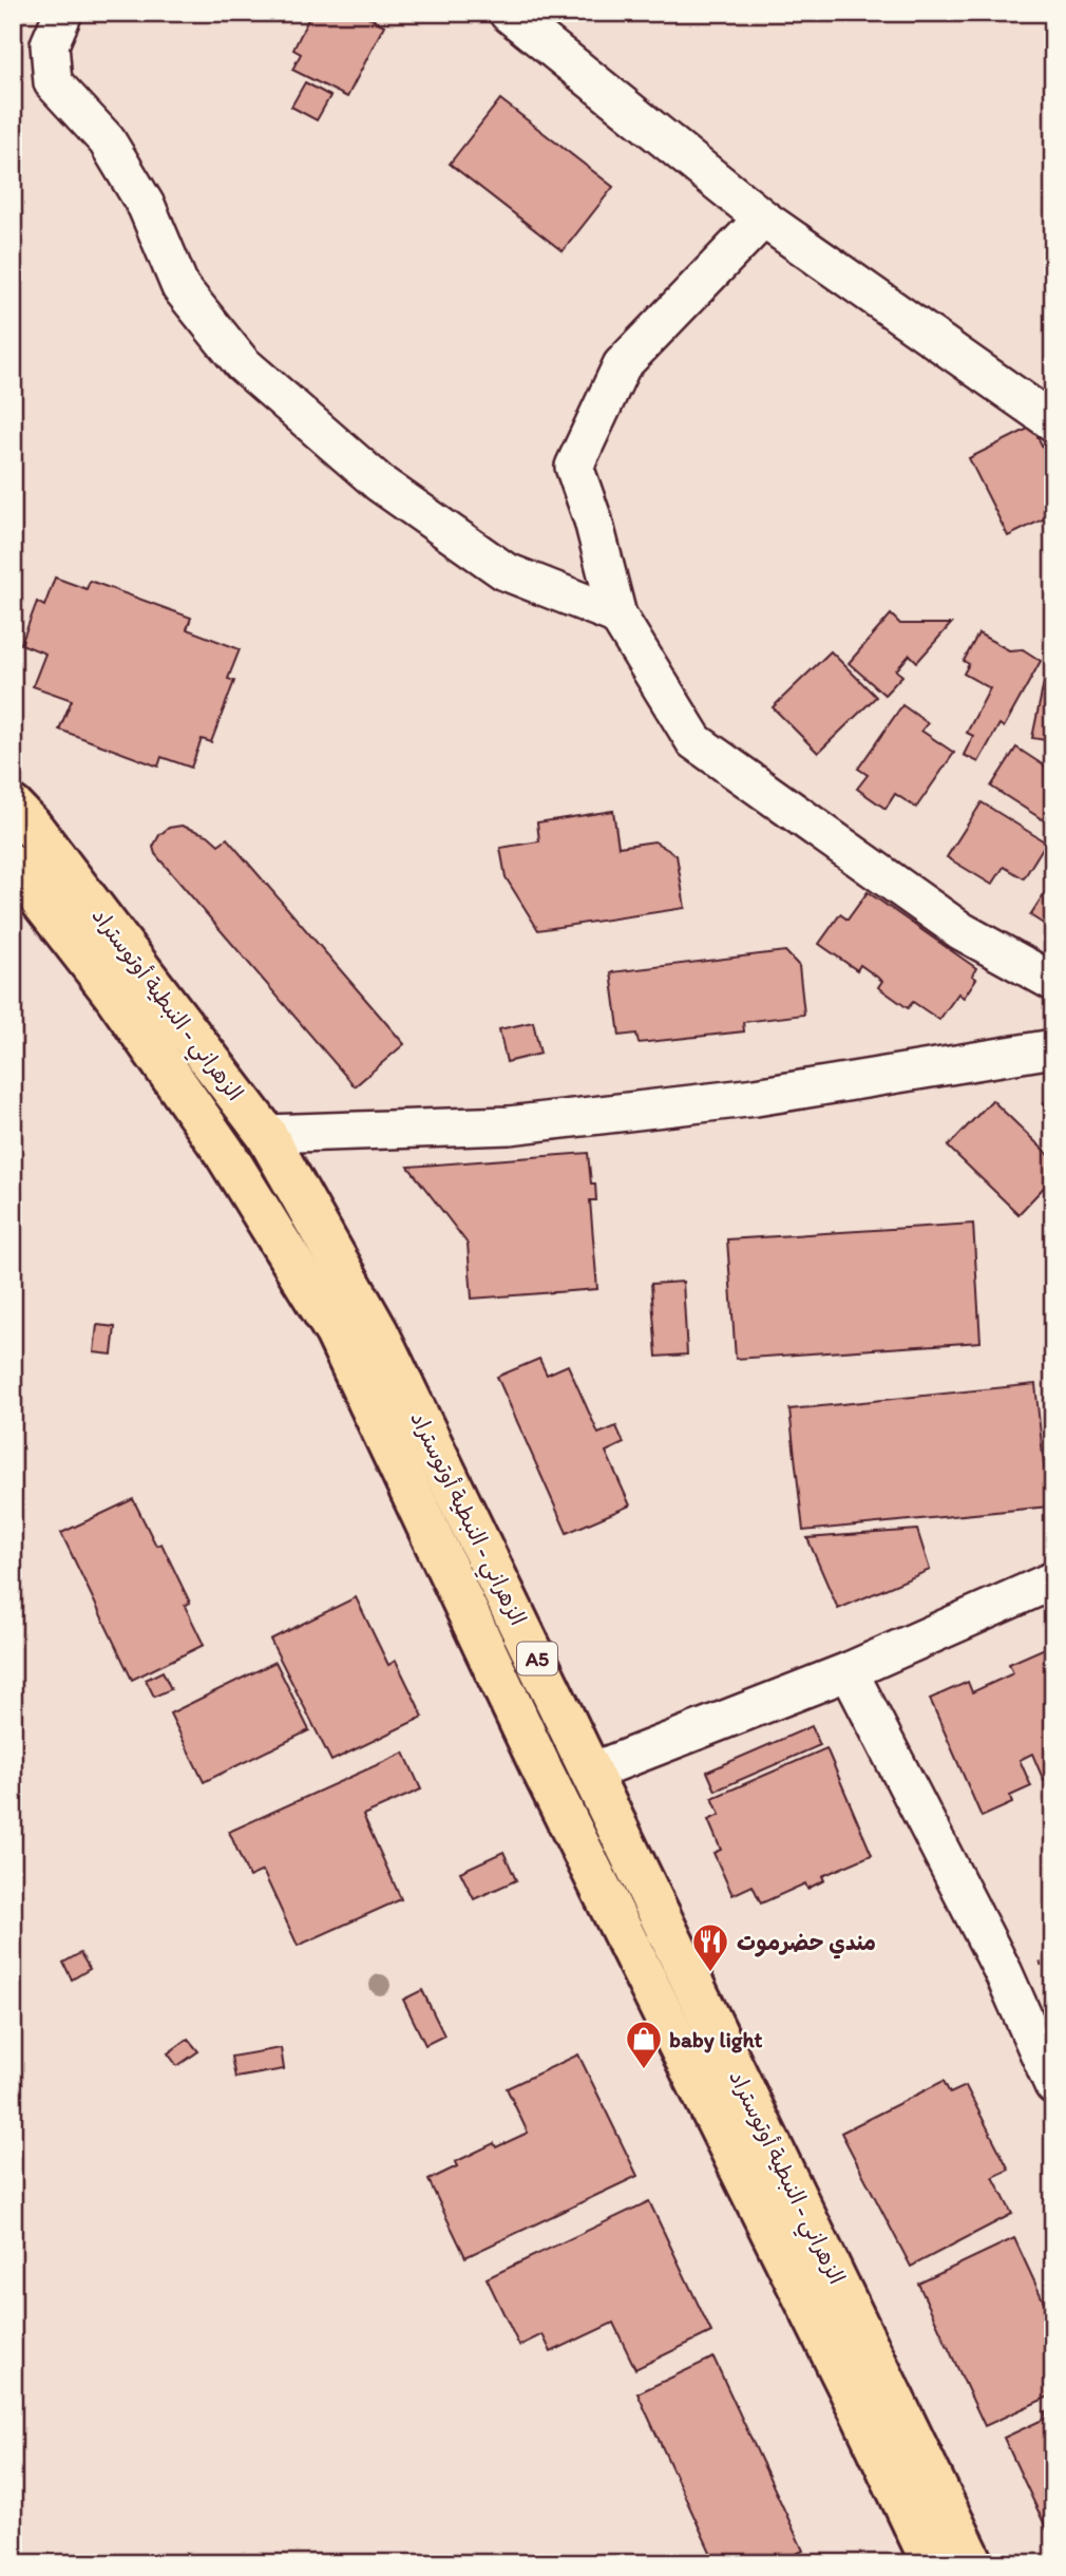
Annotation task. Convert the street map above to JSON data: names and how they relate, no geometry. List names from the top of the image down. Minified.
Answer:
{"streets":{"highway":["الزهراني - النبطية أوتوستراد","A5"]},"places":{"restaurant":["مندي حضرموت"],"shop":["baby light"]}}
